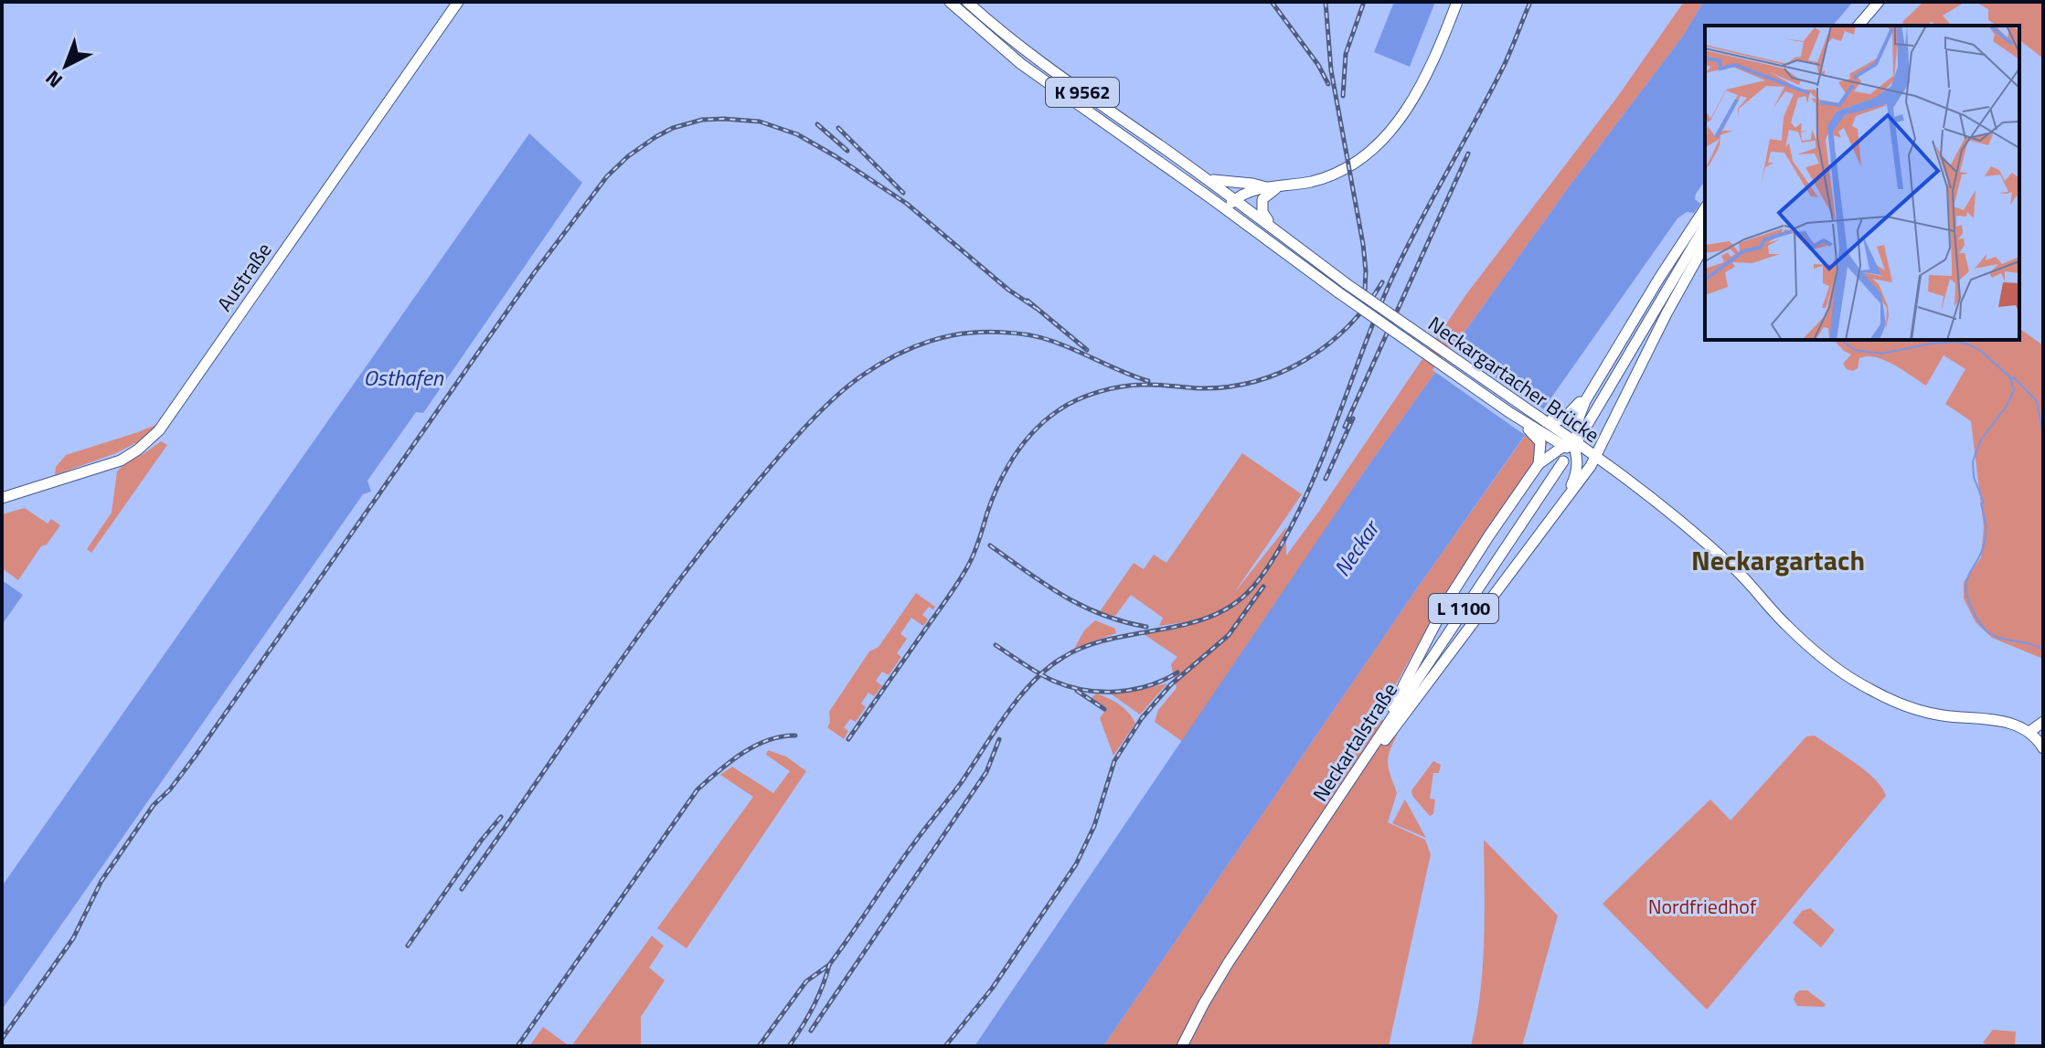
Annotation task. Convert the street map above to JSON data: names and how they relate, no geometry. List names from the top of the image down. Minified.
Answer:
{"streets":{"main road":["K 9562","Austraße","Neckargartacher Brücke","L 1100","Neckartalstraße"]},"crossings":[["K 9562","Neckargartacher Brücke"]],"districts":["Neckargartach"],"water":["Osthafen","Neckar"],"parks":["Nordfriedhof"],"north":"bottom left"}
